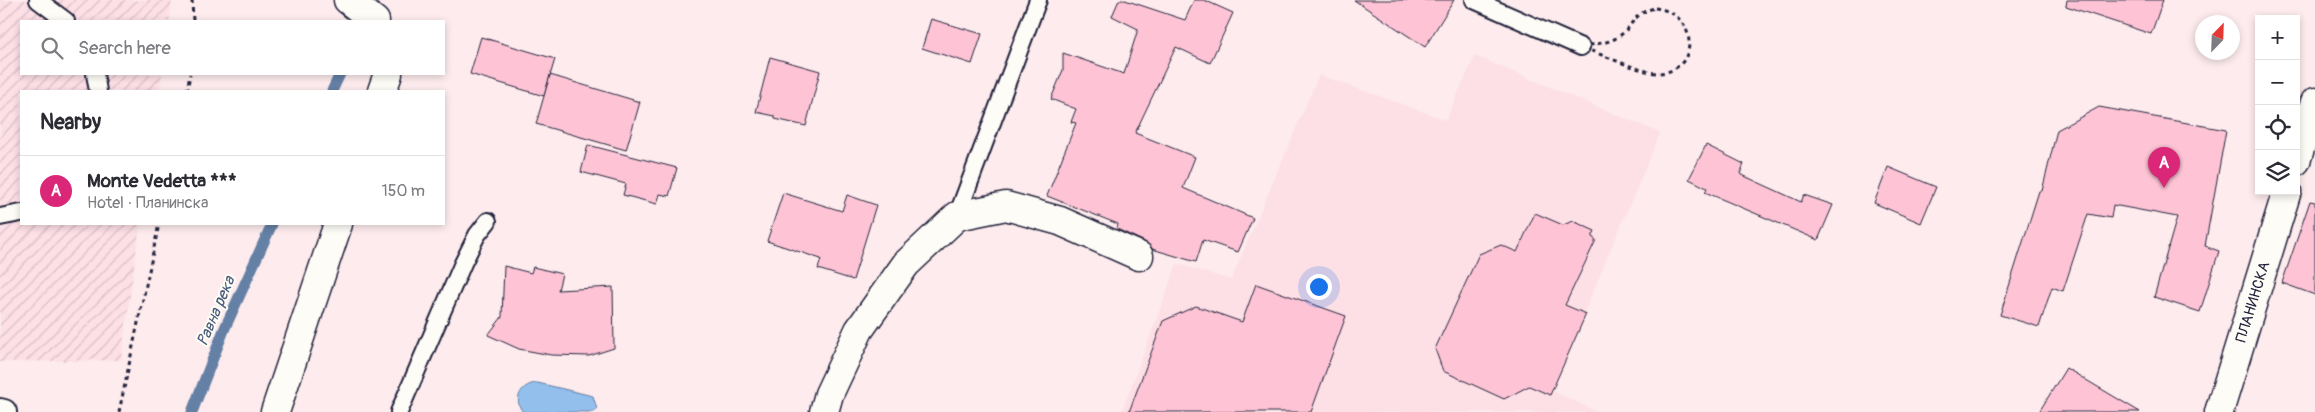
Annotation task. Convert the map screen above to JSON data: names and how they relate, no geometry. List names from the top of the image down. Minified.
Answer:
{"streets":{"street":["ПЛАНИНСКА"]},"water":["Равна река"],"north":"top right","page":{"map_buttons":["+","−"],"search":"Search here","heading":"Nearby","pins":"A","list":[{"mark":"A","name":"Monte Vedetta ***","note":"Hotel · Планинска","value":"150 m"}]}}
